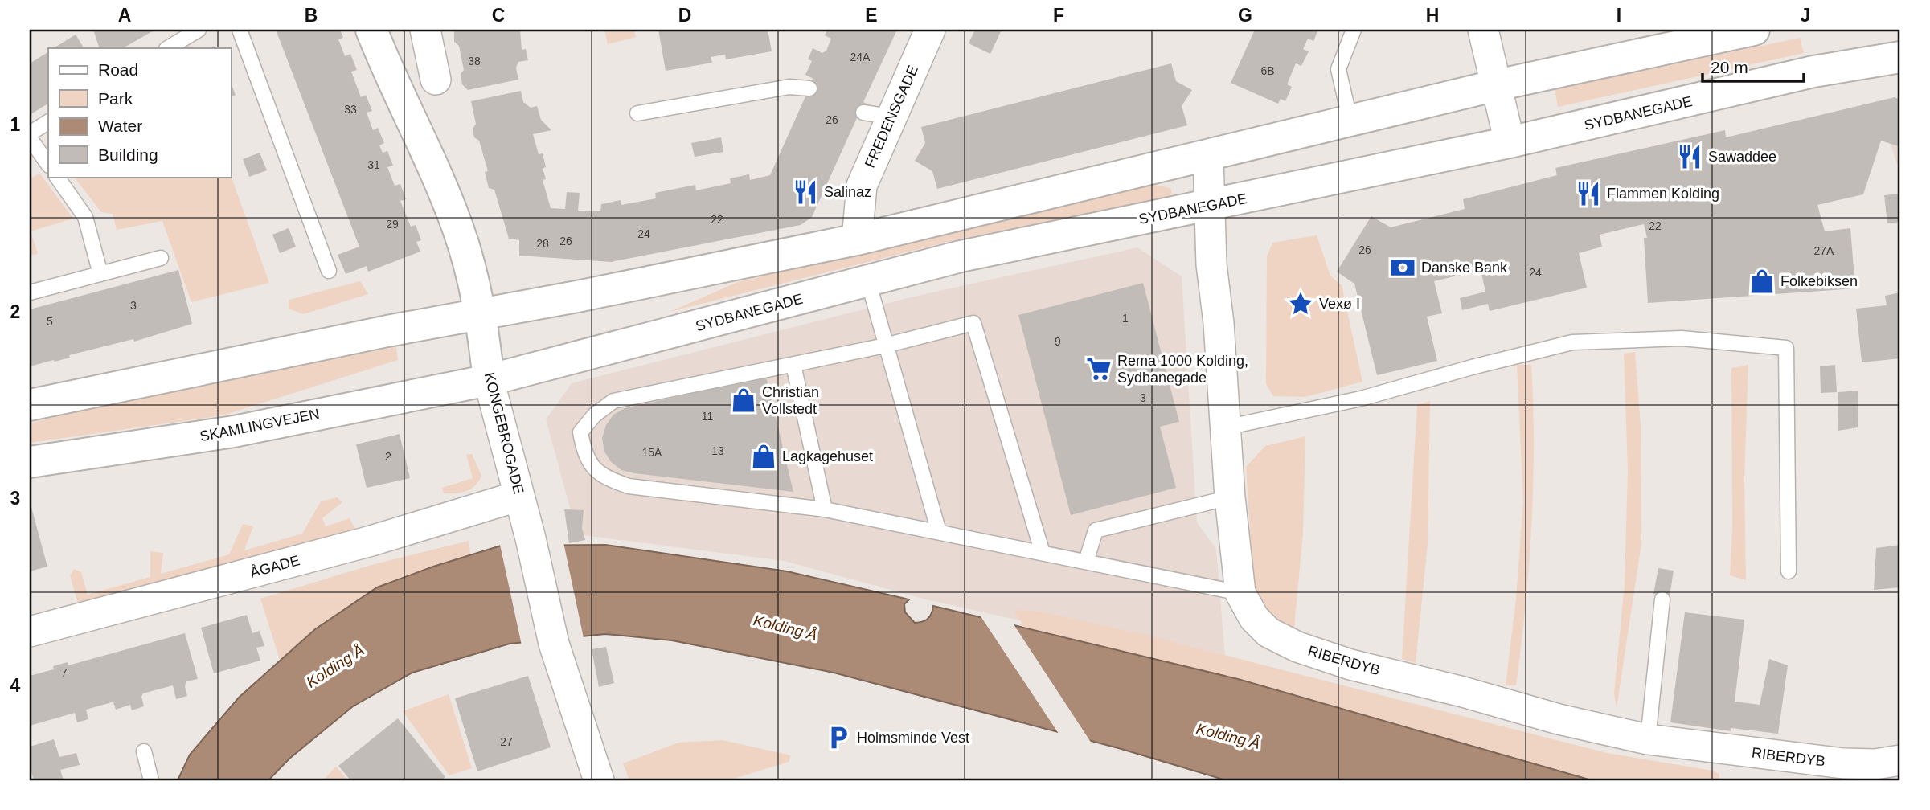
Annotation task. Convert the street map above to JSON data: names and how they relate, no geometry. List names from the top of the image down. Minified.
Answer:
{"streets":{"main road":["SYDBANEGADE","SKAMLINGVEJEN","KONGEBROGADE"],"street":["FREDENSGADE","ÅGADE","RIBERDYB"]},"crossings":[["SYDBANEGADE","SKAMLINGVEJEN"],["SYDBANEGADE","KONGEBROGADE"],["SYDBANEGADE","RIBERDYB"],["SKAMLINGVEJEN","KONGEBROGADE"],["KONGEBROGADE","ÅGADE"]],"water":["Kolding Å"],"places":{"restaurant":["Sawaddee","Salinaz","Flammen Kolding"],"bank":["Danske Bank"],"shop":["Folkebiksen","Christian Vollstedt","Lagkagehuset"],"place":["Vexø I"],"supermarket":["Rema 1000 Kolding, Sydbanegade"],"parking":["Holmsminde Vest"]},"house_numbers":["24A","38","6B","33","26","31","22","29","22","24","26","28","26","27A","24","3","1","5","9","3","11","13","15A","2","7","27"],"legend":["Road","Park","Water","Building"],"scale_bar":"20 m","grid":{"columns":["A","B","C","D","E","F","G","H","I","J"],"rows":["1","2","3","4"]}}
